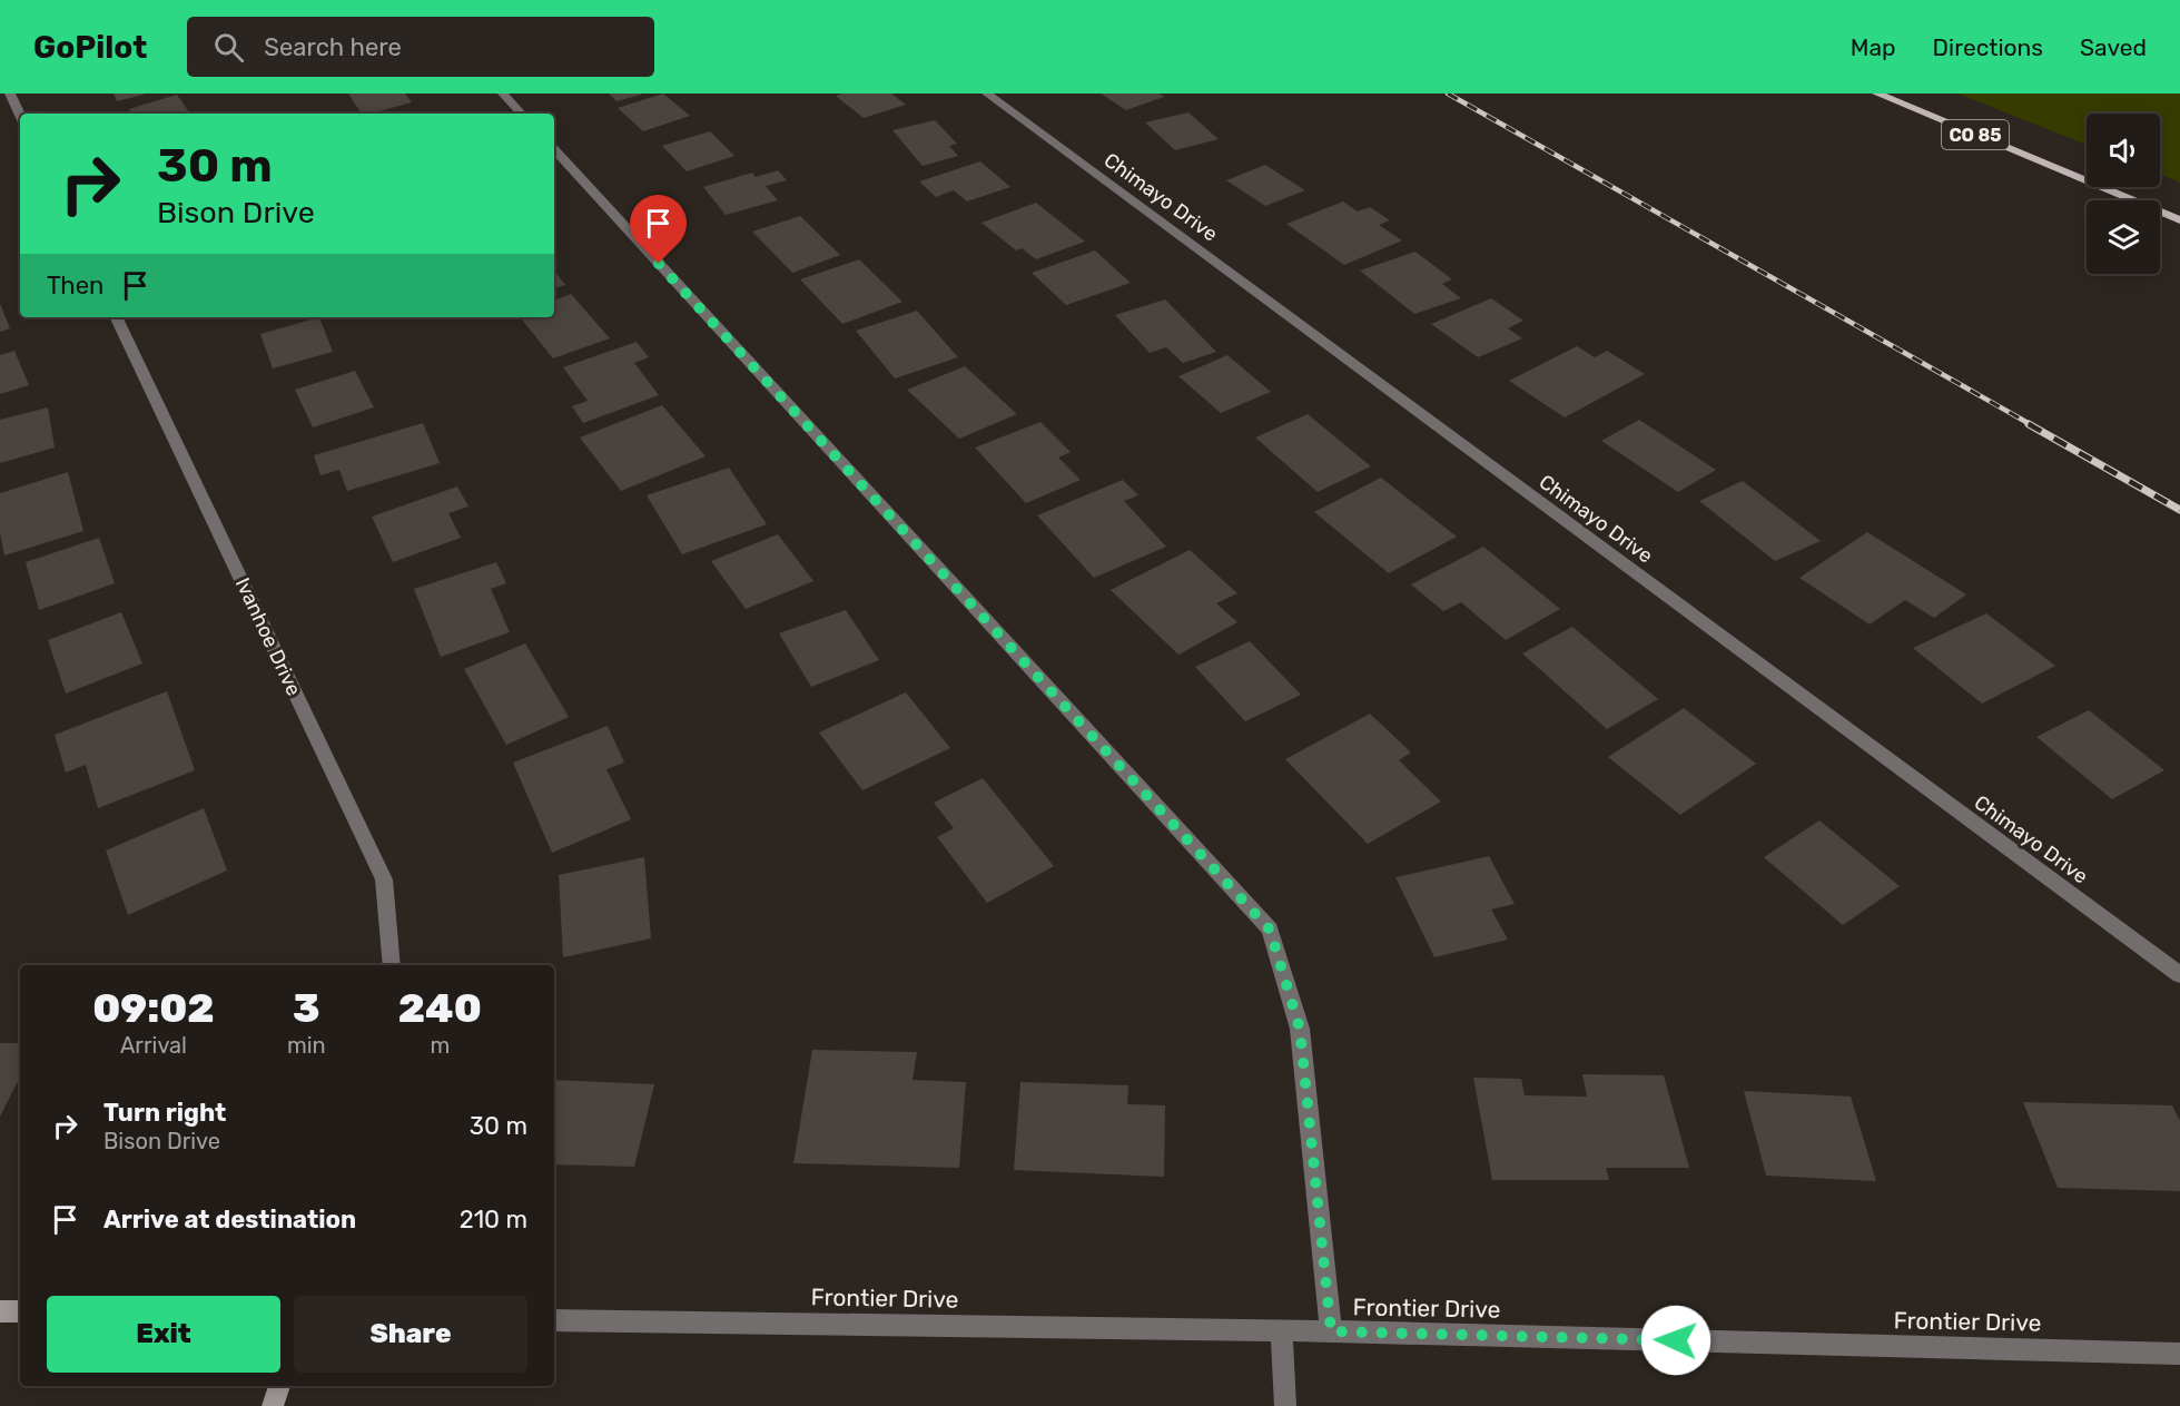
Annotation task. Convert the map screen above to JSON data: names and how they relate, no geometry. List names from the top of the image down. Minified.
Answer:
{"streets":{"main road":["CO 85"],"street":["Chimayo Drive","Ivanhoe Drive","Frontier Drive"]},"page":{"header":"GoPilot","search":"Search here","nav":["Map","Directions","Saved"],"turn":["30 m","Bison Drive"],"then":"Then","eta":["09:02","Arrival","3","min","240","m"],"list":[{"name":"Turn right","note":"Bison Drive","value":"30 m"},{"name":"Arrive at destination","value":"210 m"}],"buttons":["Exit","Share"]}}
